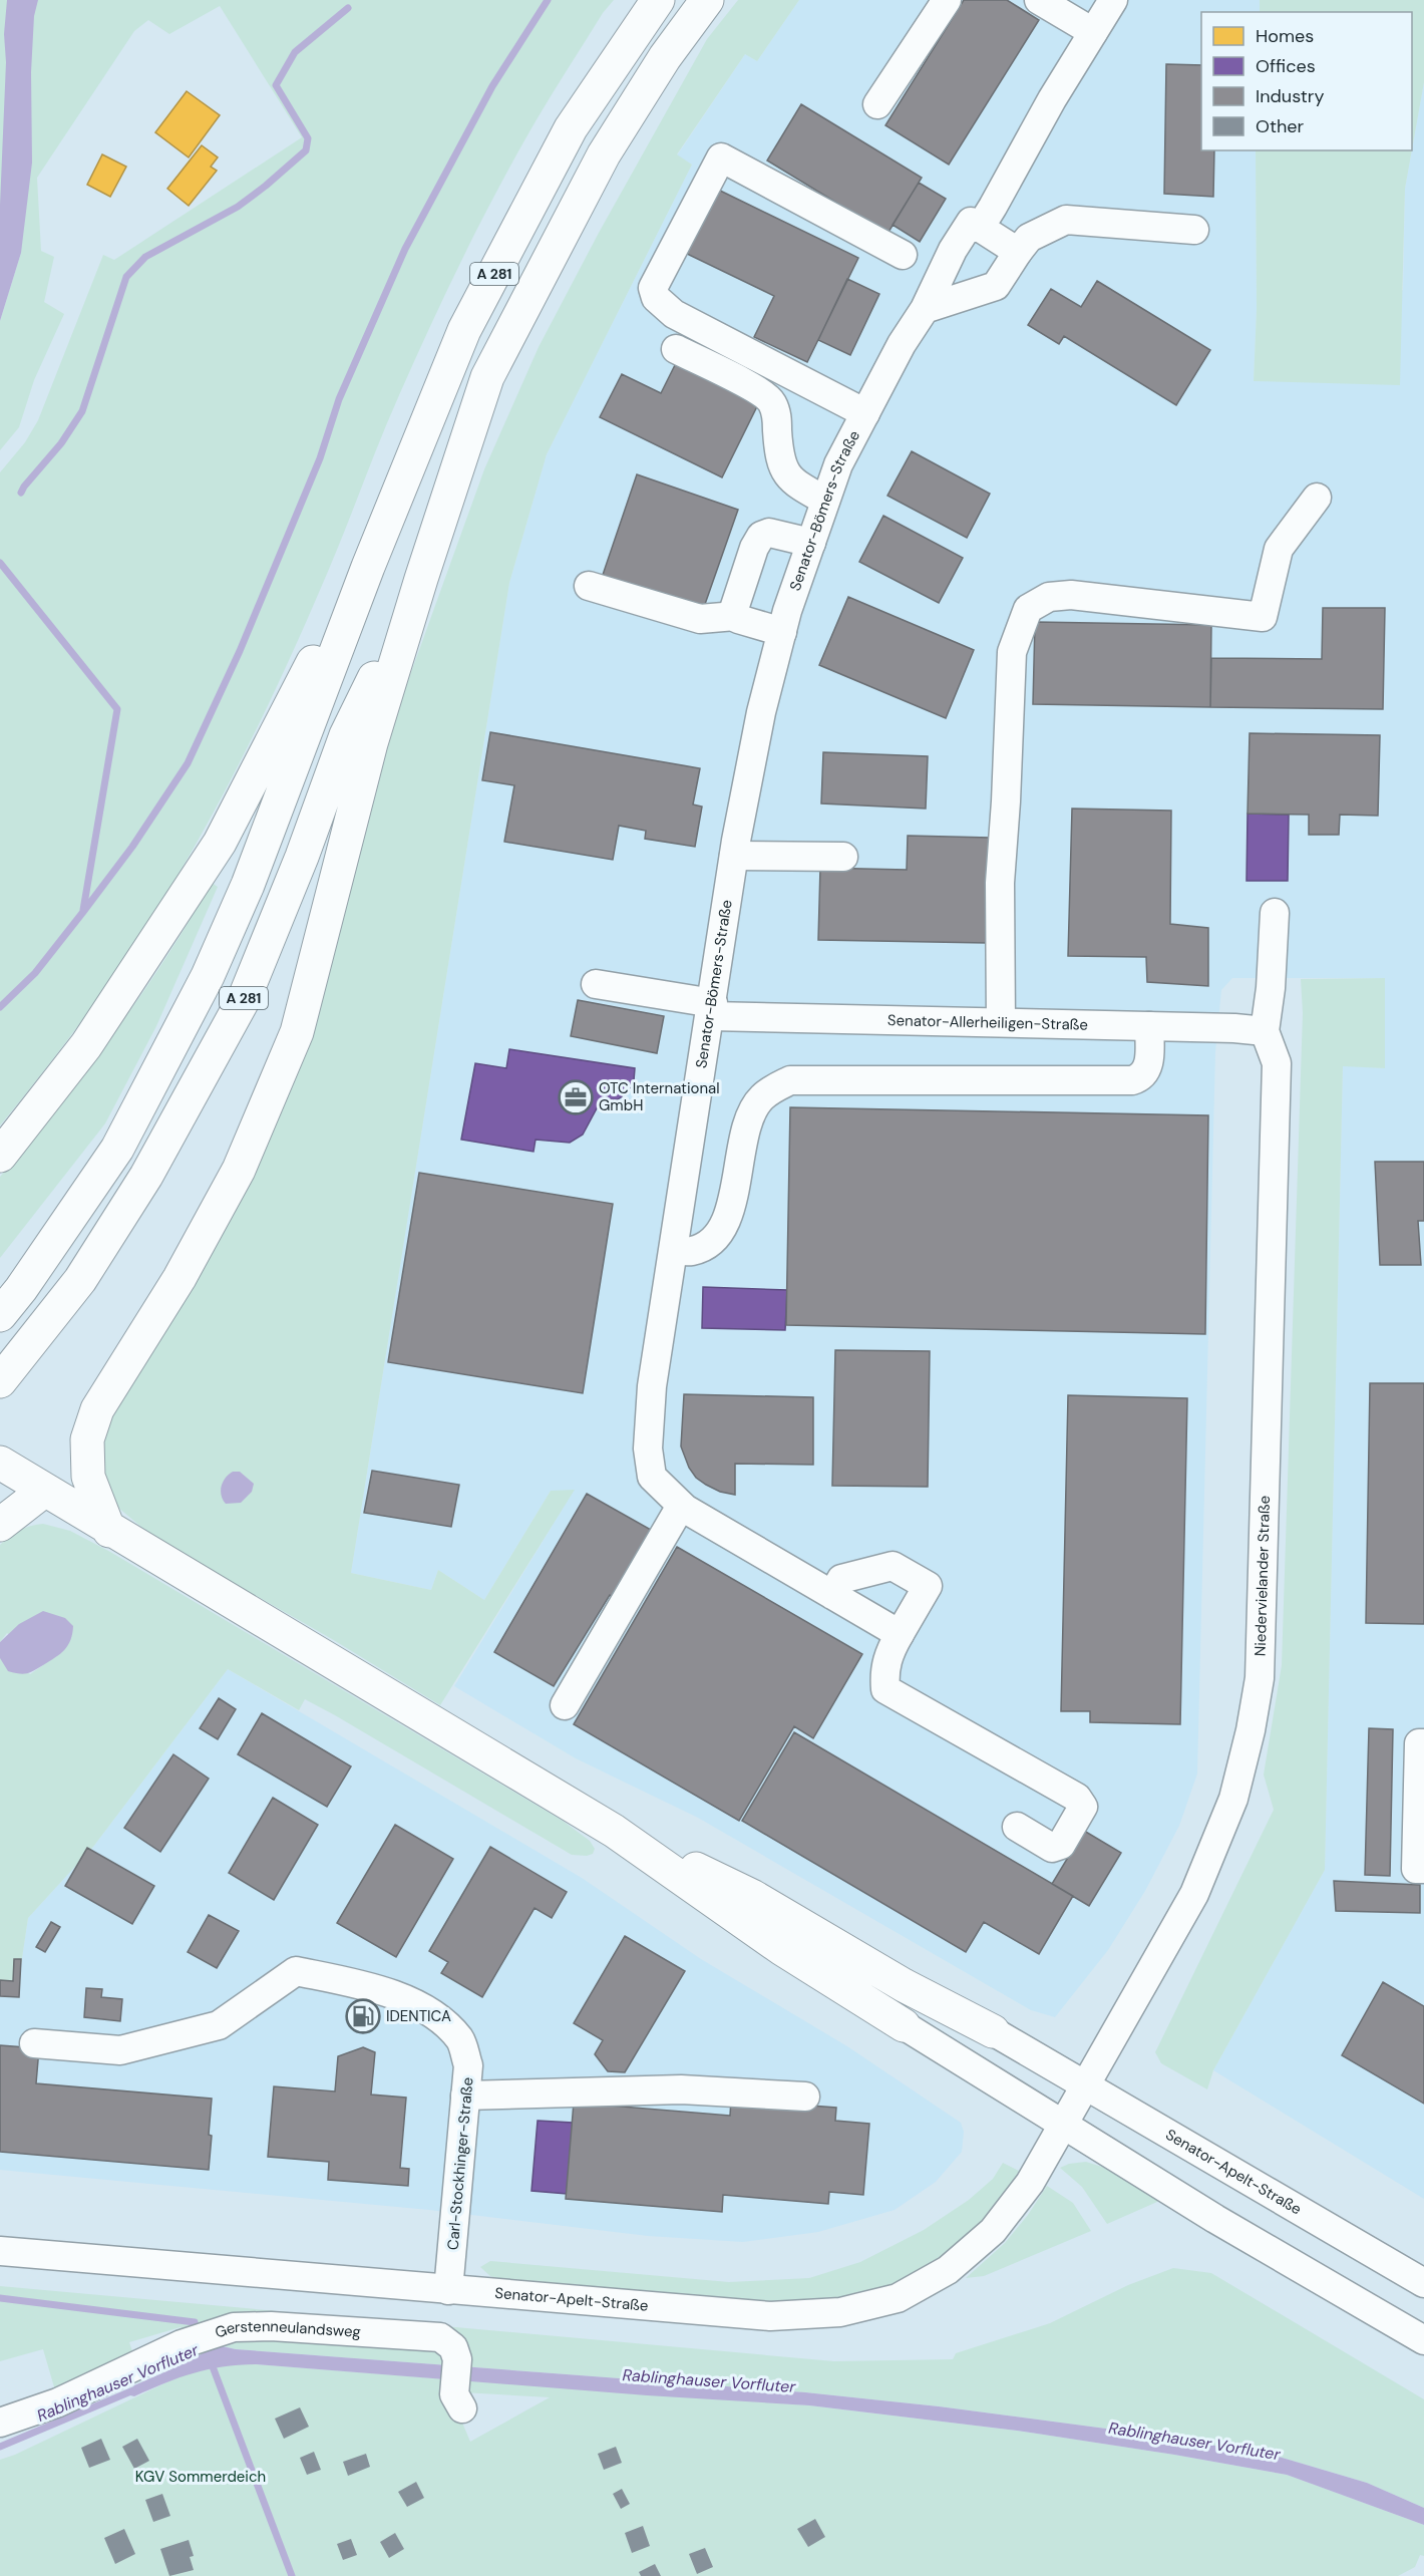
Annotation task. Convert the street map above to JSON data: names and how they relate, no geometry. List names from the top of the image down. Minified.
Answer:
{"streets":{"highway":["A 281"],"street":["Senator-Bömers-Straße","Senator-Allerheiligen-Straße","Niedervielander Straße","Carl-Stockhinger-Straße","Senator-Apelt-Straße","Gerstenneulandsweg"]},"crossings":[["Senator-Bömers-Straße","Senator-Allerheiligen-Straße"],["Senator-Allerheiligen-Straße","Niedervielander Straße"],["Niedervielander Straße","Senator-Apelt-Straße"],["Carl-Stockhinger-Straße","Senator-Apelt-Straße"]],"water":["Rablinghauser Vorfluter"],"parks":["KGV Sommerdeich"],"places":{"office":["OTC International GmbH"],"fuel station":["IDENTICA"]},"legend":["Homes","Offices","Industry","Other"]}
